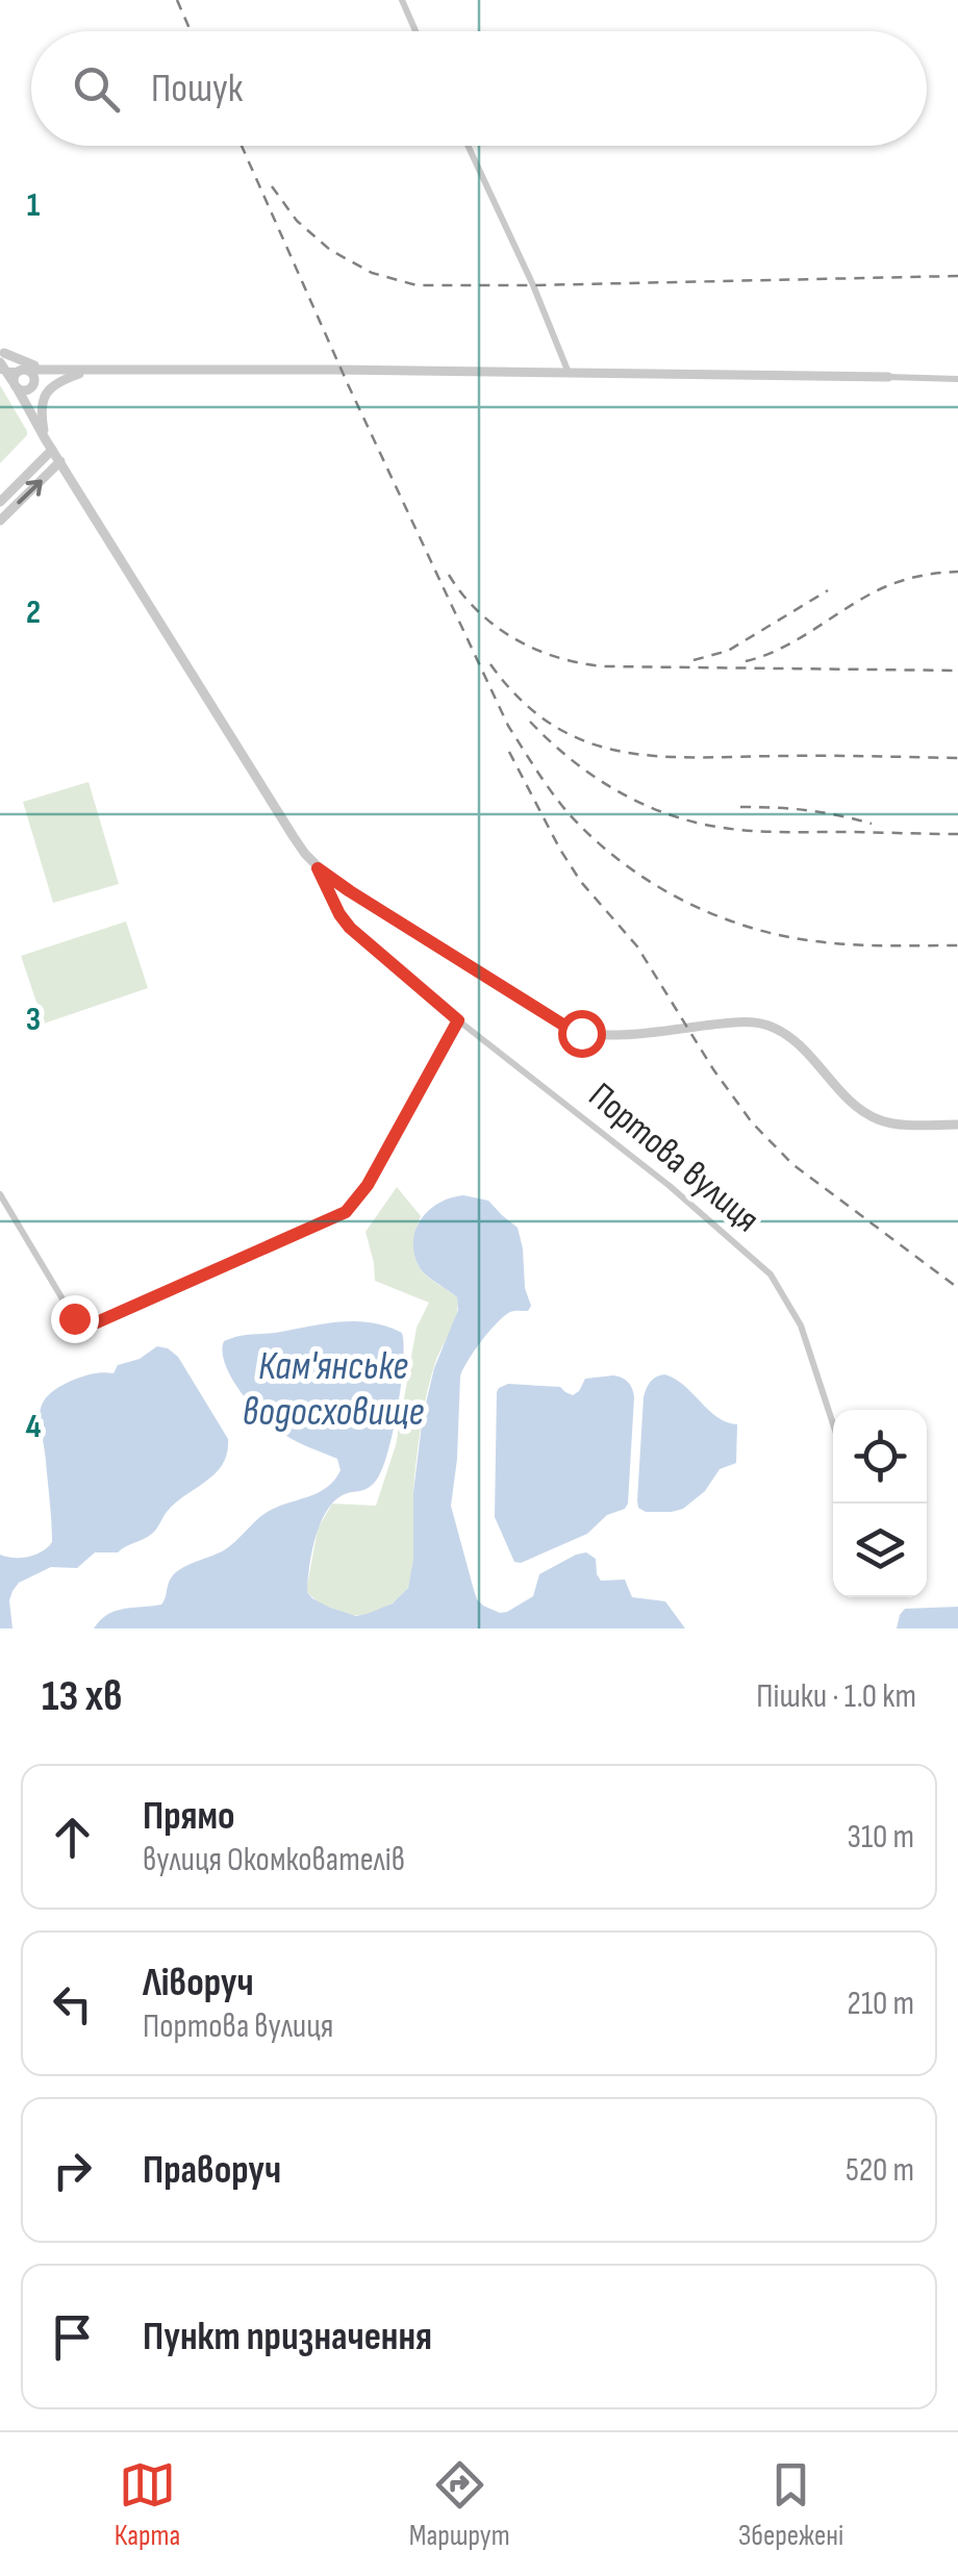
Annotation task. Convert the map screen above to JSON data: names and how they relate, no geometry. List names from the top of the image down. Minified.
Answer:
{"streets":{"street":["Портова вулиця"]},"water":["Кам'янське водосховище"],"page":{"search":"Пошук","heading":["13 хв","Пішки · 1.0 km"],"list":[["Прямо","вулиця Окомкователів","310 m"],["Ліворуч","Портова вулиця","210 m"],["Праворуч","520 m"],"Пункт призначення"],"nav":["Карта","Маршрут","Збережені"]},"grid":{"rows":["1","2","3","4"]}}
